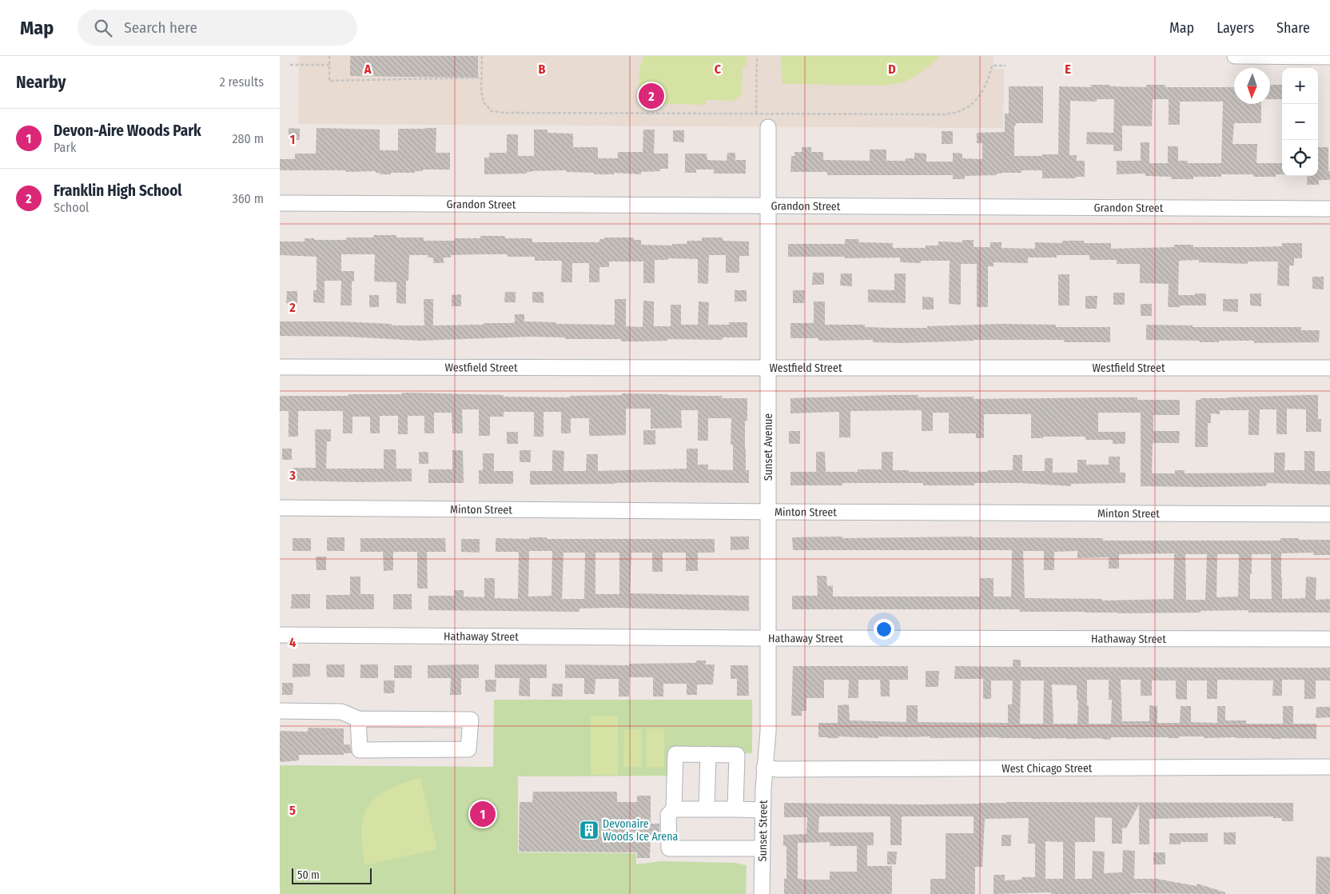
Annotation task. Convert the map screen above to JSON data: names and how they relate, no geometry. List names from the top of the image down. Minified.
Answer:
{"streets":{"street":["Grandon Street","Westfield Street","Sunset Avenue","Minton Street","Hathaway Street","West Chicago Street","Sunset Street"]},"crossings":[["Grandon Street","Sunset Avenue"],["Westfield Street","Sunset Avenue"],["Sunset Avenue","Minton Street"],["Sunset Avenue","Hathaway Street"],["Sunset Avenue","West Chicago Street"],["Sunset Avenue","Sunset Street"],["West Chicago Street","Sunset Street"]],"places":{"building":["Devonaire Woods Ice Arena"]},"scale_bar":"50 m","north":"bottom","page":{"header":"Map","search":"Search here","nav":["Map","Layers","Share"],"heading":["Nearby","2 results"],"map_buttons":["+","−"],"pins":["2","1"],"list":[{"mark":"1","name":"Devon-Aire Woods Park","note":"Park","value":"280 m"},{"mark":"2","name":"Franklin High School","note":"School","value":"360 m"}],"scale":"50 m"},"grid":{"columns":["A","B","C","D","E"],"rows":["1","2","3","4","5"]}}
